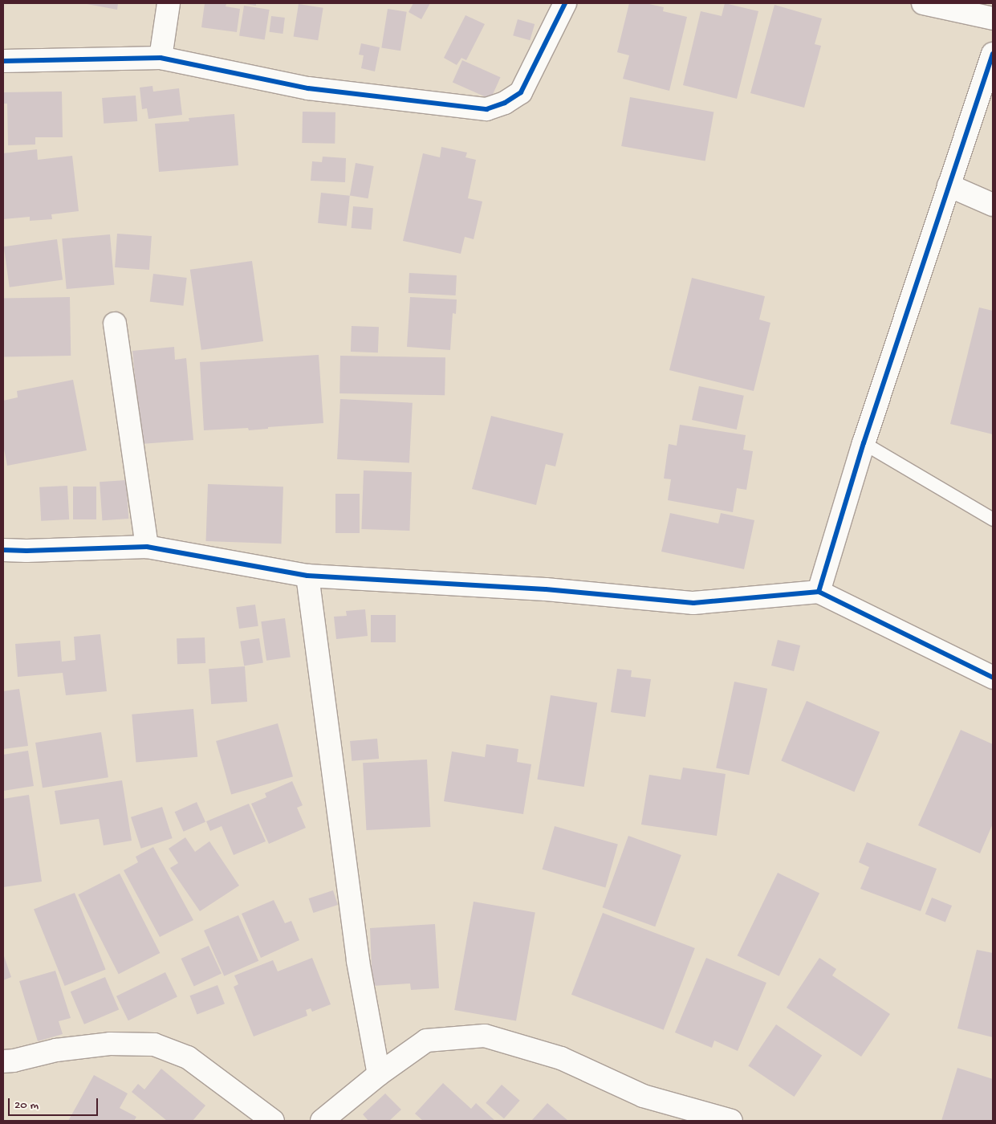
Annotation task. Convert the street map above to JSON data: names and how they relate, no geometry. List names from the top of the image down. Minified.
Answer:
{"scale_bar":"20 m"}
